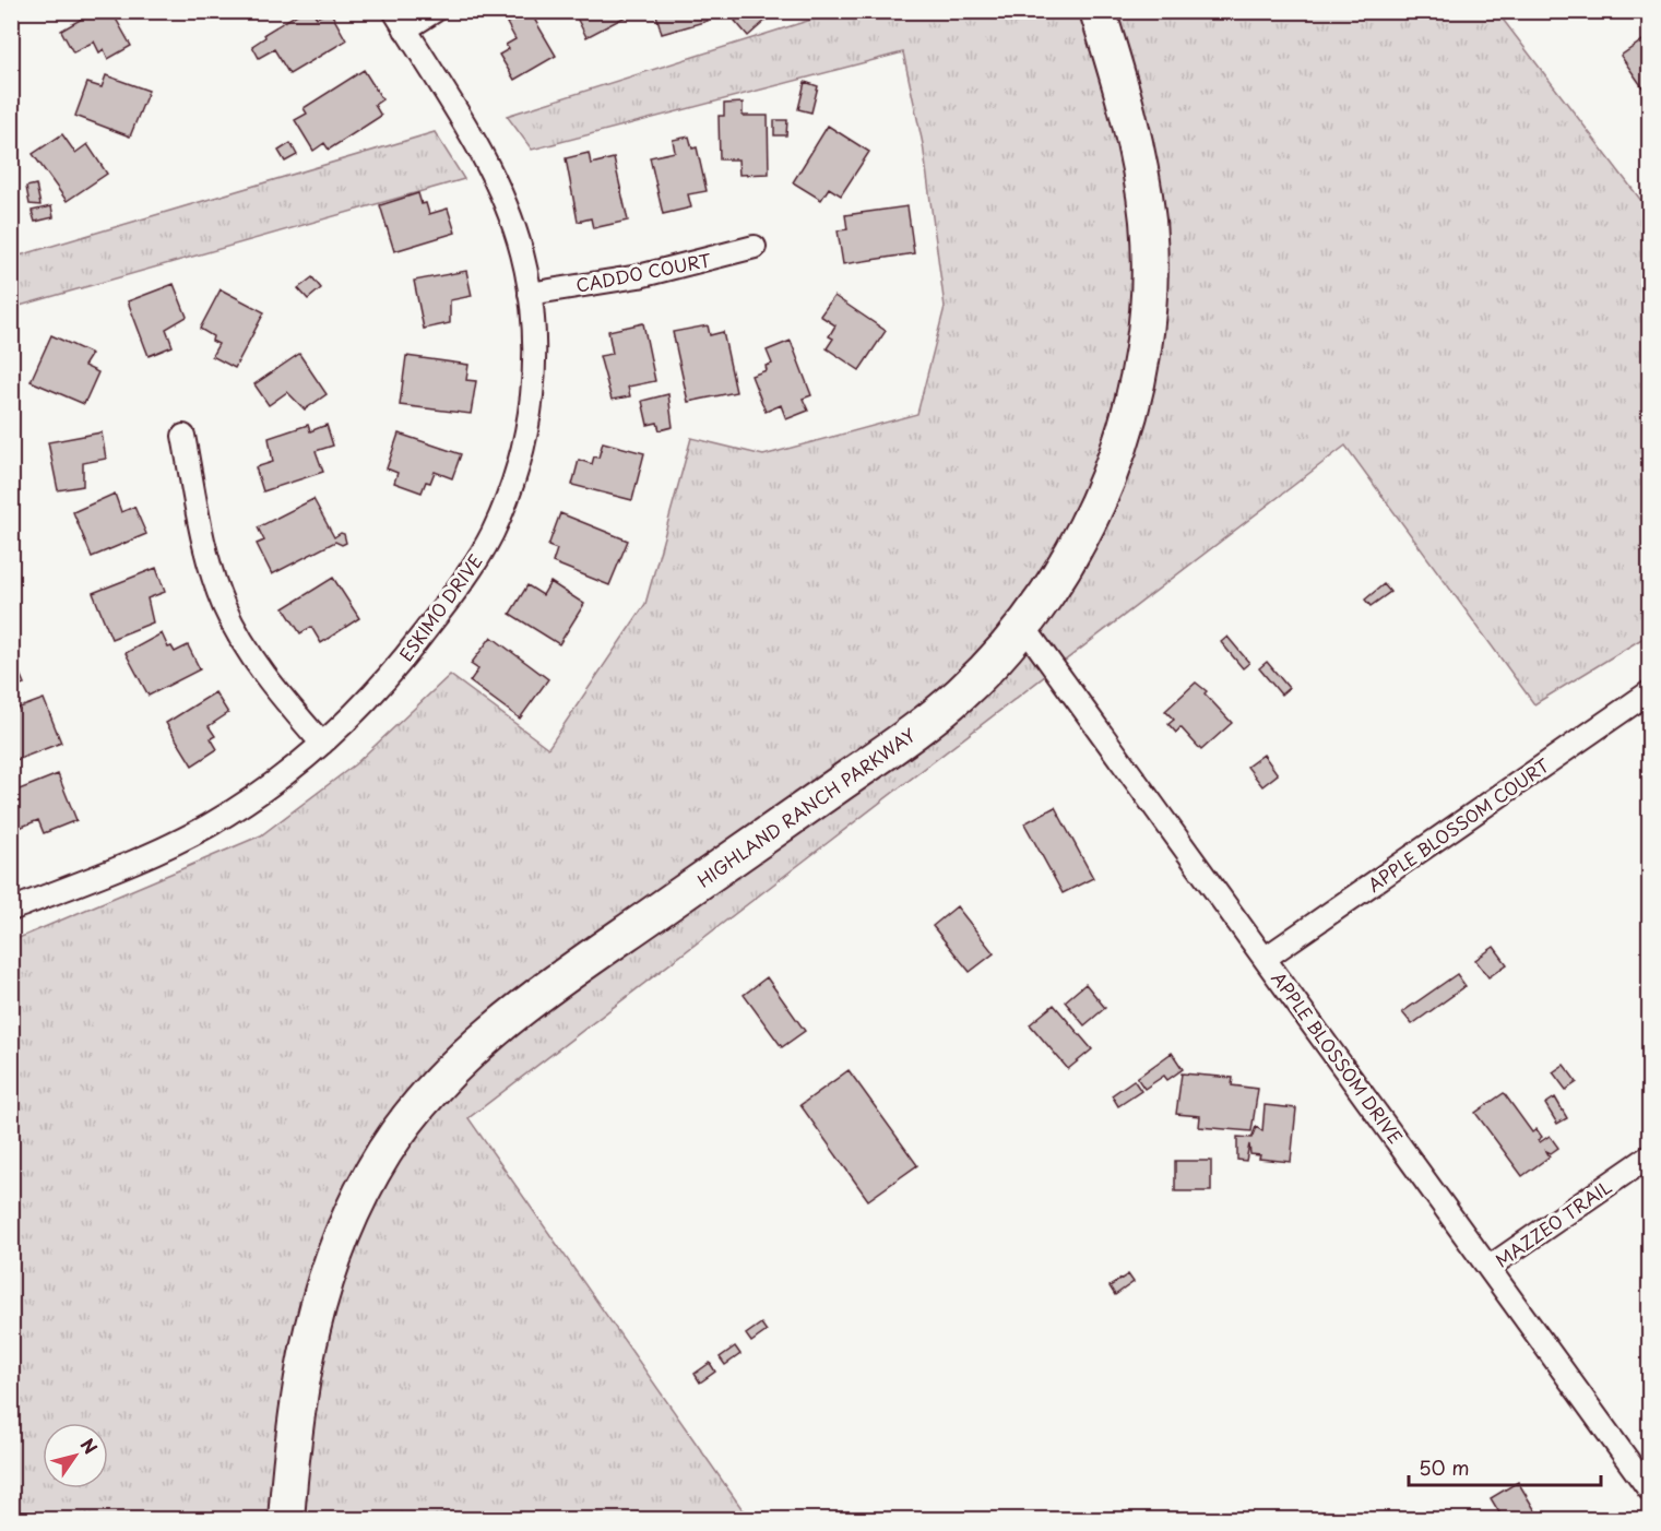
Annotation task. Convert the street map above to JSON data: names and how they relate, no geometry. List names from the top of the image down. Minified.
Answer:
{"streets":{"main road":["HIGHLAND RANCH PARKWAY"],"street":["CADDO COURT","ESKIMO DRIVE","APPLE BLOSSOM COURT","APPLE BLOSSOM DRIVE","MAZZEO TRAIL"]},"crossings":[["CADDO COURT","ESKIMO DRIVE"],["HIGHLAND RANCH PARKWAY","APPLE BLOSSOM DRIVE"],["APPLE BLOSSOM COURT","APPLE BLOSSOM DRIVE"],["APPLE BLOSSOM DRIVE","MAZZEO TRAIL"]],"scale_bar":"50 m","north":"top right"}
